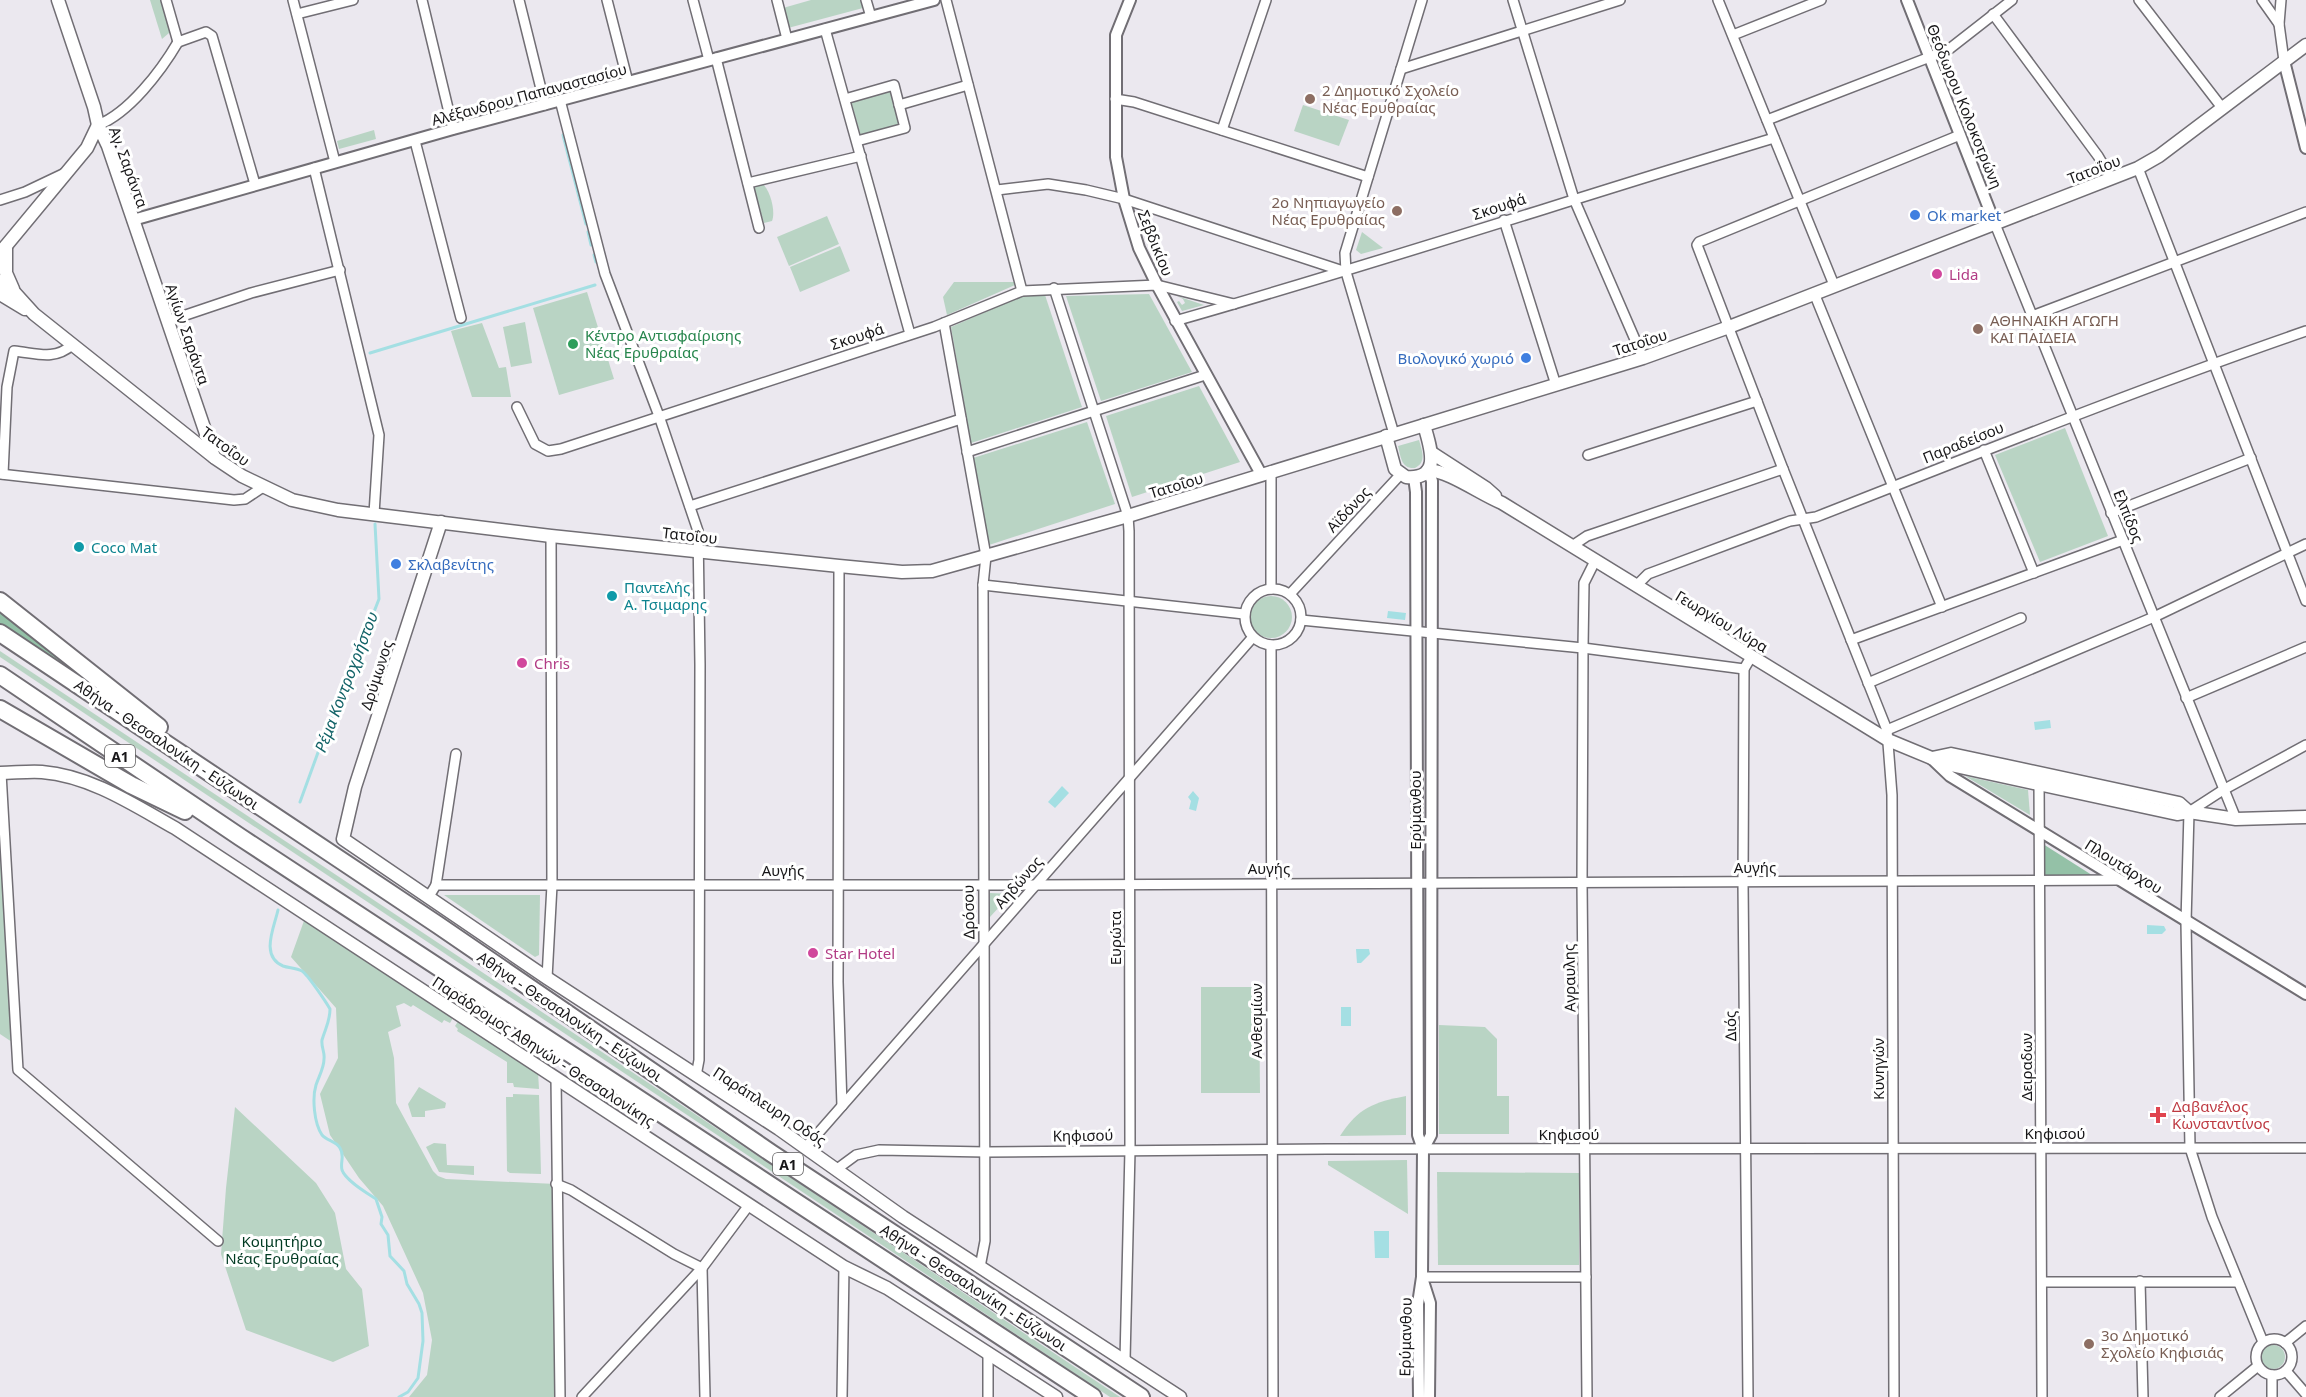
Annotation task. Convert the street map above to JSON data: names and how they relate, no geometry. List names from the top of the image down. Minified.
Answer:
{"streets":{"highway":["Αθήνα - Θεσσαλονίκη - Εύζωνοι","Α1"],"main road":["Αγ. Σαράντα","Τατοΐου","Αγίων Σαράντα","Γεωργίου Λύρα","Δρύμωνος","Ερύμανθου","Παράδρομος Αθηνών - Θεσσαλονίκης","Παράπλευρη Οδός"],"street":["Αλέξανδρου Παπαναστασίου","Θεόδωρου Κολοκοτρώνη","Σκουφά","Σεβδικίου","Παραδείσου","Αϊδόνος","Ελπίδος","Πλουτάρχου","Αυγής","Αηδώνος","Δρόσου","Ευρώτα","Αγραυλης","Ανθεσμίων","Διός","Δειραδων","Κυνηγών","Κηφισού"]},"crossings":[["Αλέξανδρου Παπαναστασίου","Αγ. Σαράντα"],["Αλέξανδρου Παπαναστασίου","Αγίων Σαράντα"],["Θεόδωρου Κολοκοτρώνη","Τατοΐου"],["Θεόδωρου Κολοκοτρώνη","Ελπίδος"],["Αγ. Σαράντα","Αγίων Σαράντα"],["Τατοΐου","Σεβδικίου"],["Τατοΐου","Αγίων Σαράντα"],["Τατοΐου","Αϊδόνος"],["Τατοΐου","Ελπίδος"],["Τατοΐου","Γεωργίου Λύρα"],["Τατοΐου","Δρύμωνος"],["Τατοΐου","Ερύμανθου"],["Τατοΐου","Δρόσου"],["Τατοΐου","Ευρώτα"],["Τατοΐου","Κυνηγών"],["Σκουφά","Σεβδικίου"],["Σκουφά","Δρόσου"],["Σκουφά","Ευρώτα"],["Παραδείσου","Ελπίδος"],["Παραδείσου","Γεωργίου Λύρα"],["Παραδείσου","Κυνηγών"],["Αϊδόνος","Γεωργίου Λύρα"],["Αϊδόνος","Ερύμανθου"],["Αϊδόνος","Αηδώνος"],["Αϊδόνος","Ανθεσμίων"],["Ελπίδος","Γεωργίου Λύρα"],["Γεωργίου Λύρα","Ερύμανθου"],["Γεωργίου Λύρα","Πλουτάρχου"],["Γεωργίου Λύρα","Αγραυλης"],["Γεωργίου Λύρα","Διός"],["Γεωργίου Λύρα","Δειραδων"],["Γεωργίου Λύρα","Κυνηγών"],["Δρύμωνος","Παράπλευρη Οδός"],["Ερύμανθου","Αυγής"],["Ερύμανθου","Κηφισού"],["Πλουτάρχου","Αυγής"],["Πλουτάρχου","Δειραδων"],["Αυγής","Αηδώνος"],["Αυγής","Δρόσου"],["Αυγής","Ευρώτα"],["Αυγής","Αγραυλης"],["Αυγής","Ανθεσμίων"],["Αυγής","Διός"],["Αυγής","Δειραδων"],["Αυγής","Κυνηγών"],["Αηδώνος","Δρόσου"],["Αηδώνος","Ευρώτα"],["Αηδώνος","Ανθεσμίων"],["Αηδώνος","Παράπλευρη Οδός"],["Δρόσου","Παράπλευρη Οδός"],["Δρόσου","Κηφισού"],["Ευρώτα","Παράπλευρη Οδός"],["Ευρώτα","Κηφισού"],["Αγραυλης","Κηφισού"],["Ανθεσμίων","Κηφισού"],["Διός","Κηφισού"],["Δειραδων","Κηφισού"],["Κυνηγών","Κηφισού"],["Παράπλευρη Οδός","Κηφισού"]],"water":["Ρέμα Κοντροχρήστου"],"parks":["Κοιμητήριο Νέας Ερυθραίας"],"places":{"other":["2 Δημοτικό Σχολείο Νέας Ερυθραίας","2ο Νηπιαγωγείο Νέας Ερυθραίας","Ok market","Lida","ΑΘΗΝΑΙΚΗ ΑΓΩΓΗ ΚΑΙ ΠΑΙΔΕΙΑ","Κέντρο Αντισφαίρισης Νέας Ερυθραίας","Βιολογικό χωριό","Coco Mat","Σκλαβενίτης","Παντελής Α. Τσιμαρης","Chris","Star Hotel","3ο Δημοτικό Σχολείο Κηφισιάς"],"health":["Δαβανέλος Κωνσταντίνος"]}}
